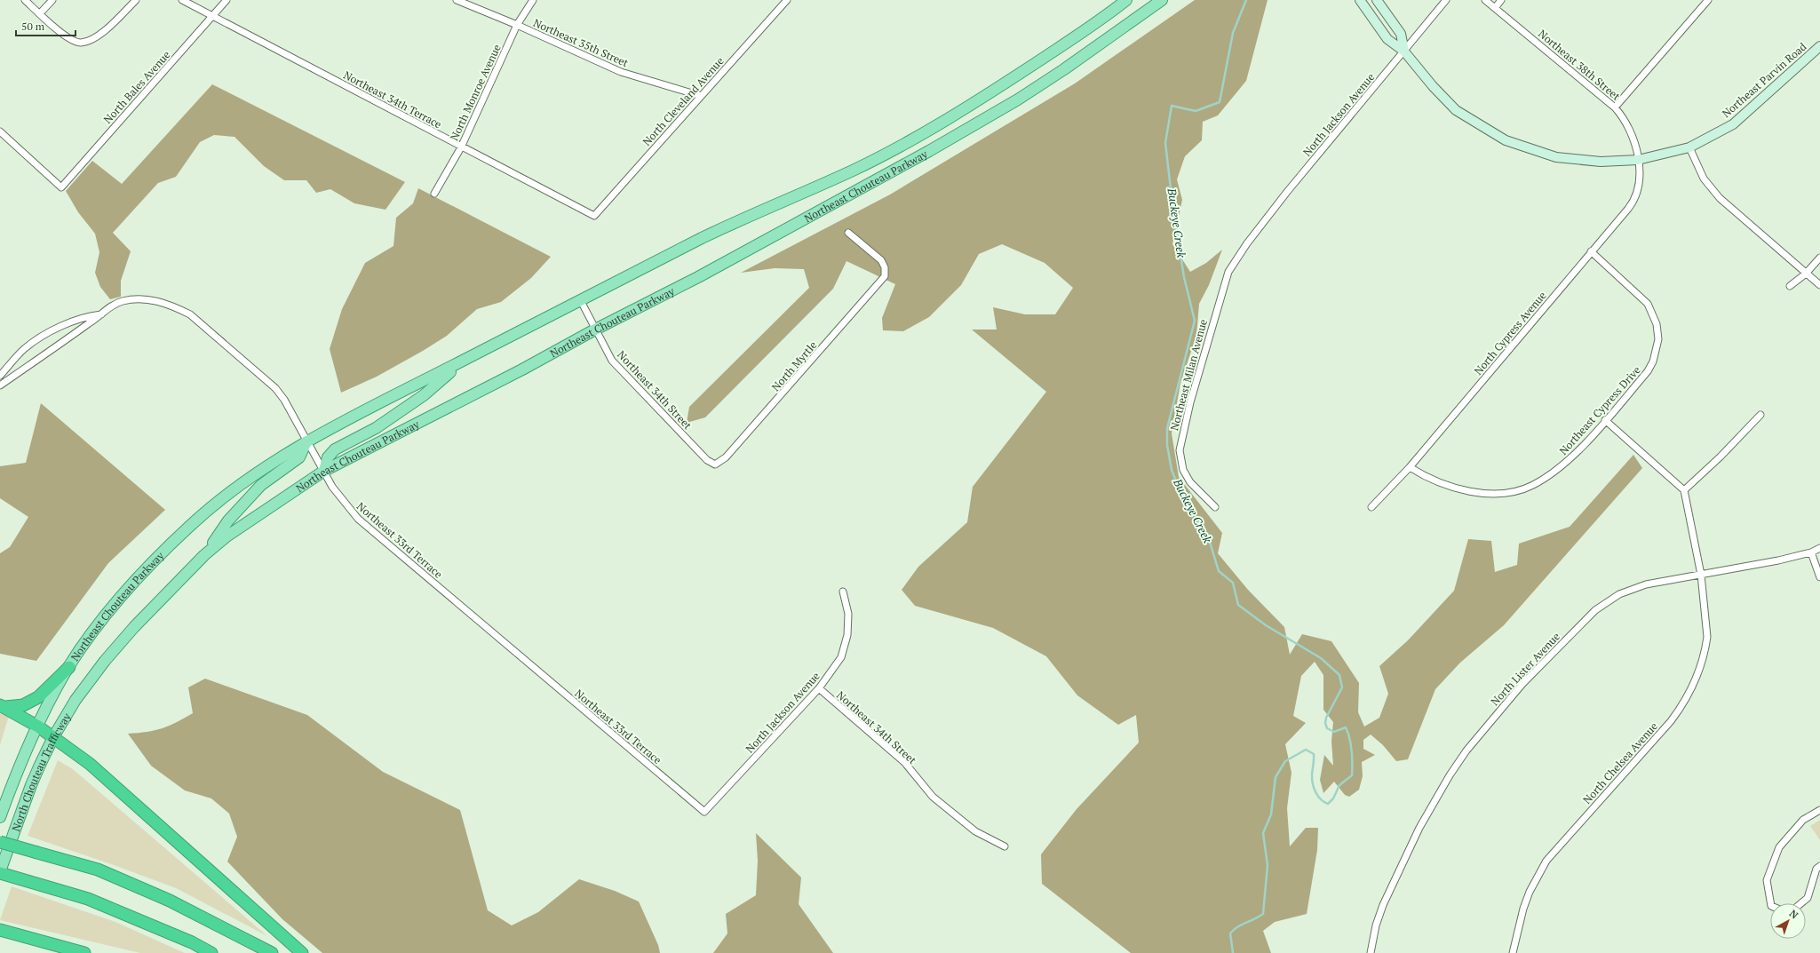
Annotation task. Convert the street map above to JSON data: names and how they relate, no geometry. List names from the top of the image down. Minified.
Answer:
{"streets":{"main road":["Northeast Parvin Road","Northeast Chouteau Parkway","North Chouteau Trafficway"],"street":["Northeast 35th Street","Northeast 38th Street","North Bales Avenue","North Monroe Avenue","Northeast 34th Terrace","North Cleveland Avenue","North Jackson Avenue","North Cypress Avenue","North Myrtle","Northeast Milan Avenue","Northeast 34th Street","Northeast Cypress Drive","Northeast 33rd Terrace","North Lister Avenue","North Chelsea Avenue"]},"crossings":[["Northeast 35th Street","North Monroe Avenue"],["Northeast 35th Street","North Cleveland Avenue"],["Northeast 38th Street","Northeast Parvin Road"],["Northeast 38th Street","North Cypress Avenue"],["Northeast Parvin Road","North Jackson Avenue"],["Northeast Parvin Road","North Cypress Avenue"],["North Bales Avenue","Northeast 34th Terrace"],["North Monroe Avenue","Northeast 34th Terrace"],["Northeast 34th Terrace","North Cleveland Avenue"],["North Jackson Avenue","Northeast Milan Avenue"],["North Jackson Avenue","Northeast 34th Street"],["North Jackson Avenue","Northeast 33rd Terrace"],["Northeast Chouteau Parkway","Northeast 34th Street"],["Northeast Chouteau Parkway","Northeast 33rd Terrace"],["Northeast Chouteau Parkway","North Chouteau Trafficway"],["North Cypress Avenue","Northeast Cypress Drive"],["North Myrtle","Northeast 34th Street"],["North Lister Avenue","North Chelsea Avenue"]],"water":["Buckeye Creek"],"scale_bar":"50 m","north":"top right"}
